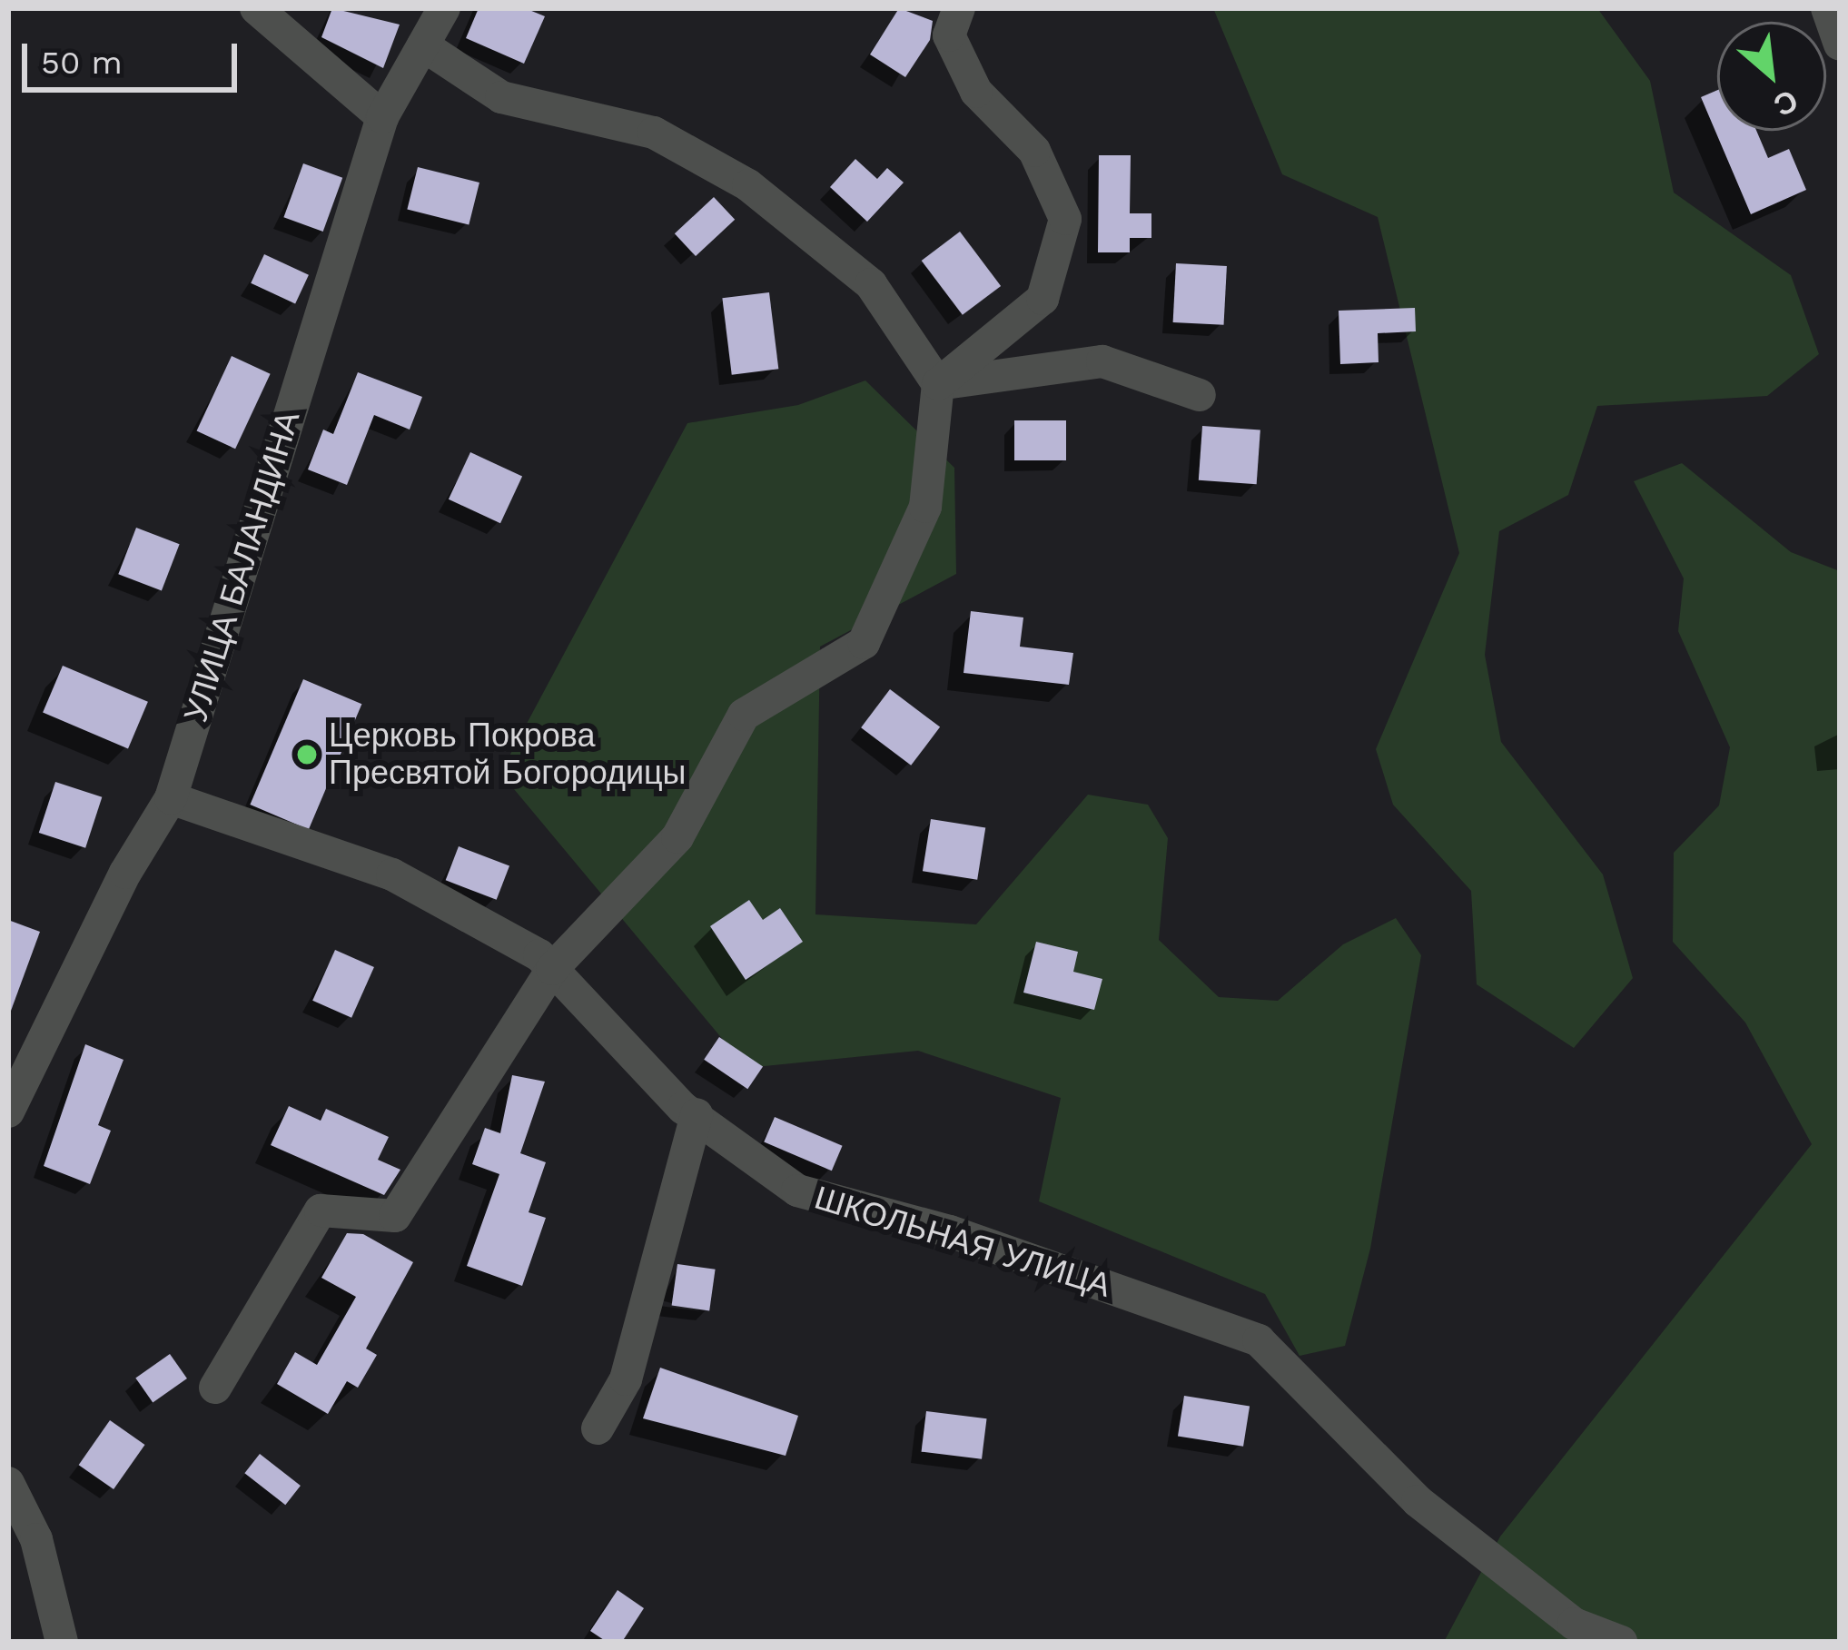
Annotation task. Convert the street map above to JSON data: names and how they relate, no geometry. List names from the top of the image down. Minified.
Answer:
{"streets":{"street":["УЛИЦА БАЛАНДИНА","ШКОЛЬНАЯ УЛИЦА"]},"crossings":[["УЛИЦА БАЛАНДИНА","ШКОЛЬНАЯ УЛИЦА"]],"places":["Церковь Покрова Пресвятой Богородицы"],"scale_bar":"50 m","north":"bottom right"}
